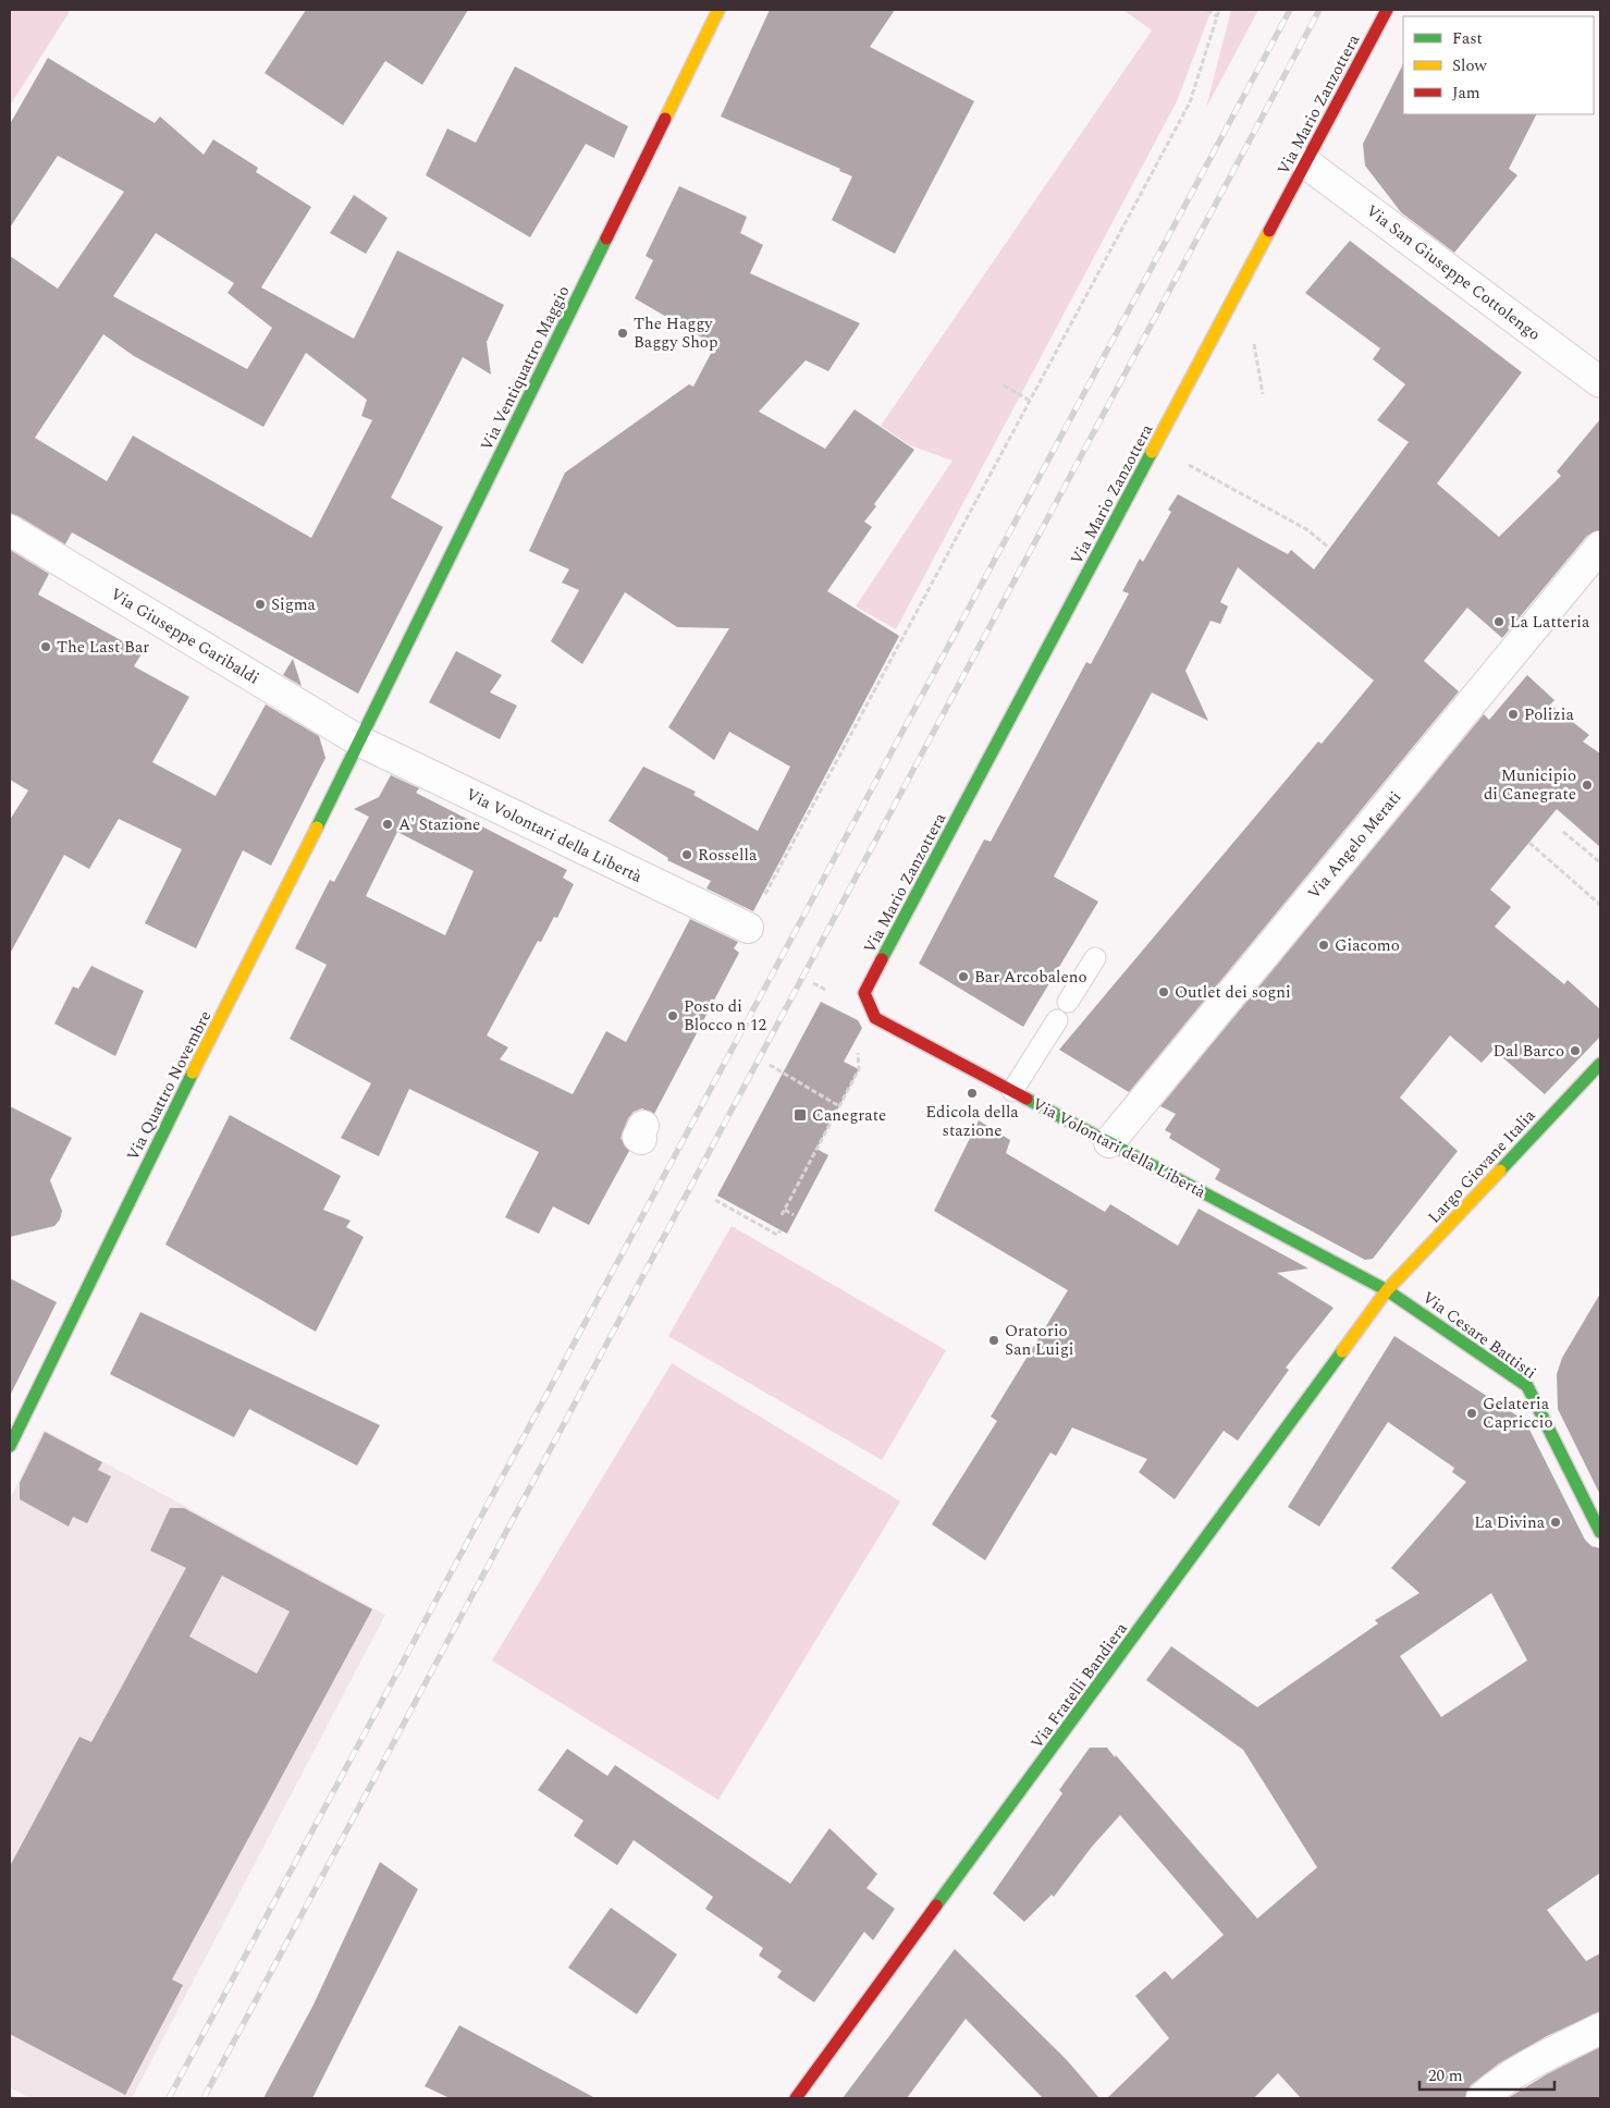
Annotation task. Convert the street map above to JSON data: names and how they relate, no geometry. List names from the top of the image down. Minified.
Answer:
{"streets":{"street":["Via Mario Zanzottera","Via San Giuseppe Cottolengo","Via Ventiquattro Maggio","Via Giuseppe Garibaldi","Via Volontari della Libertà","Via Angelo Merati","Via Quattro Novembre","Largo Giovane Italia","Via Cesare Battisti","Via Fratelli Bandiera"]},"crossings":[["Via Mario Zanzottera","Via San Giuseppe Cottolengo"],["Via Mario Zanzottera","Via Volontari della Libertà"],["Via Ventiquattro Maggio","Via Giuseppe Garibaldi"],["Via Ventiquattro Maggio","Via Volontari della Libertà"],["Via Ventiquattro Maggio","Via Quattro Novembre"],["Via Giuseppe Garibaldi","Via Volontari della Libertà"],["Via Giuseppe Garibaldi","Via Quattro Novembre"],["Via Volontari della Libertà","Via Angelo Merati"],["Via Volontari della Libertà","Via Quattro Novembre"],["Via Volontari della Libertà","Largo Giovane Italia"],["Via Volontari della Libertà","Via Cesare Battisti"],["Via Volontari della Libertà","Via Fratelli Bandiera"],["Largo Giovane Italia","Via Cesare Battisti"],["Largo Giovane Italia","Via Fratelli Bandiera"],["Via Cesare Battisti","Via Fratelli Bandiera"]],"places":{"other":["The Haggy Baggy Shop","Sigma","La Latteria","The Last Bar","Polizia","Municipio di Canegrate","A' Stazione","Rossella","Giacomo","Bar Arcobaleno","Outlet dei sogni","Posto di Blocco n 12","Dal Barco","Edicola della stazione","Oratorio San Luigi","Gelateria Capriccio","La Divina"],"transit":["Canegrate"]},"legend":["Fast","Slow","Jam"],"scale_bar":"20 m"}
